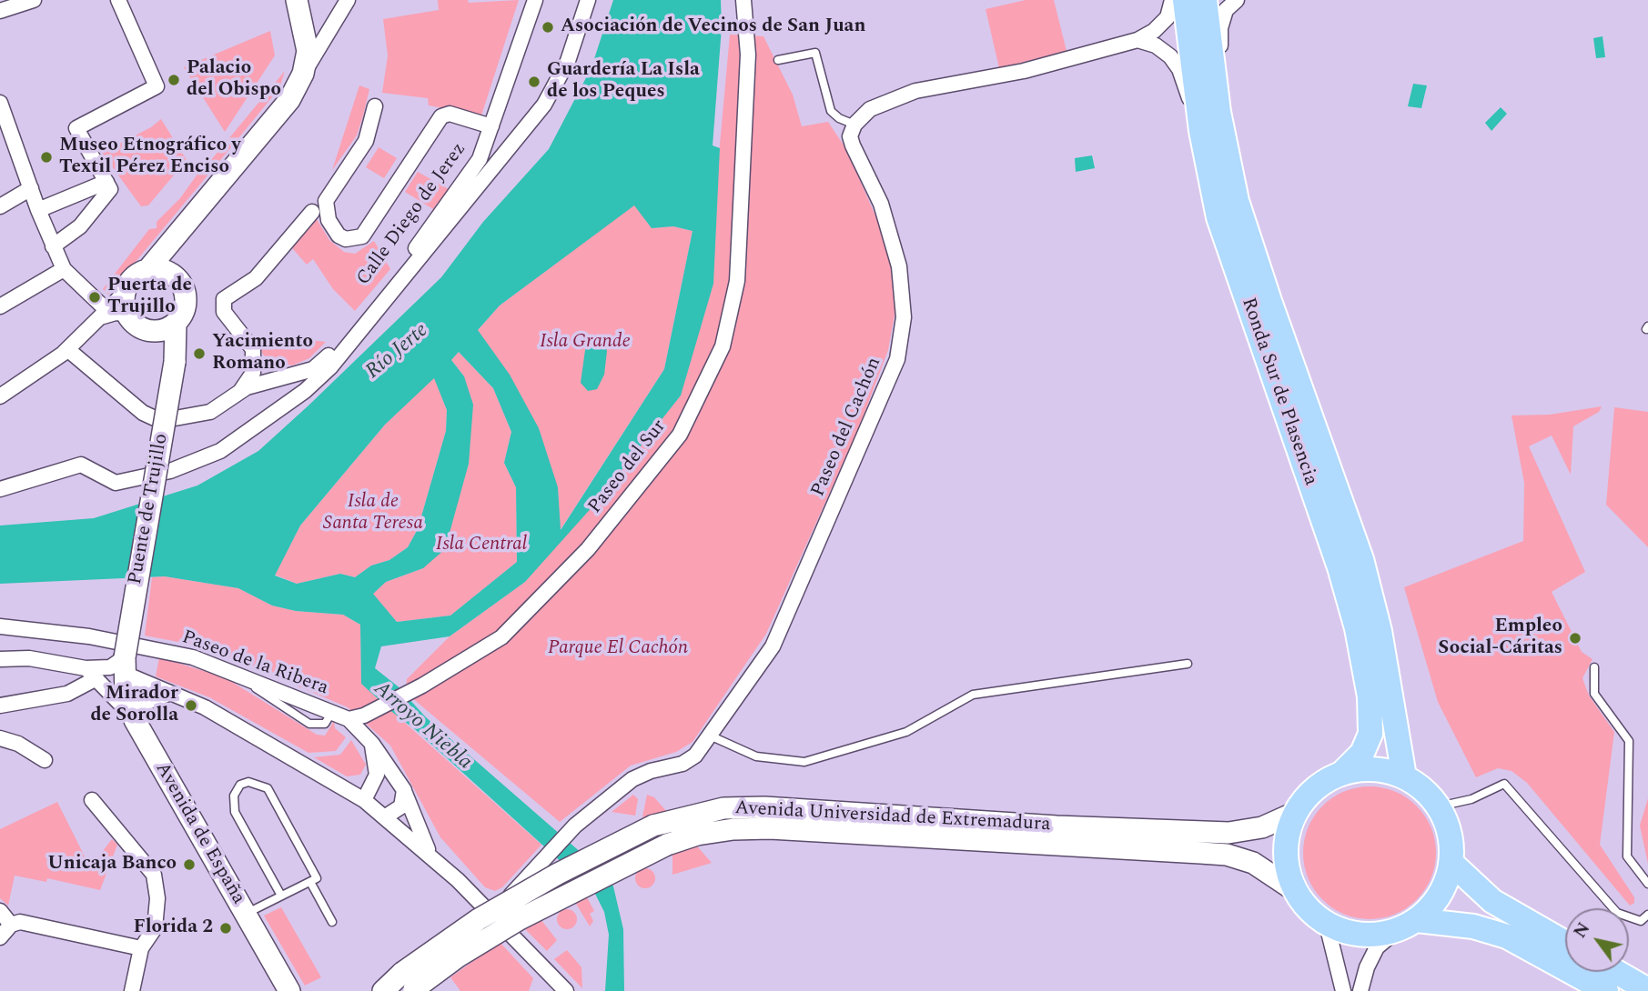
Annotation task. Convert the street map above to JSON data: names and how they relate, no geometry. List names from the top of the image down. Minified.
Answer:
{"streets":{"main road":["Ronda Sur de Plasencia","Puente de Trujillo","Avenida Universidad de Extremadura","Avenida de España"],"street":["Calle Diego de Jerez","Paseo del Cachón","Paseo del Sur","Paseo de la Ribera"]},"crossings":[["Ronda Sur de Plasencia","Avenida Universidad de Extremadura"],["Paseo del Sur","Paseo de la Ribera"],["Puente de Trujillo","Avenida de España"]],"water":["Río Jerte","Arroyo Niebla"],"parks":["Isla Grande","Isla de Santa Teresa","Isla Central","Parque El Cachón"],"places":["Asociación de Vecinos de San Juan","Palacio del Obispo","Guardería La Isla de los Peques","Museo Etnográfico y Textil Pérez Enciso","Puerta de Trujillo","Yacimiento Romano","Empleo Social-Cáritas","Mirador de Sorolla","Unicaja Banco","Florida 2"],"north":"top left"}
